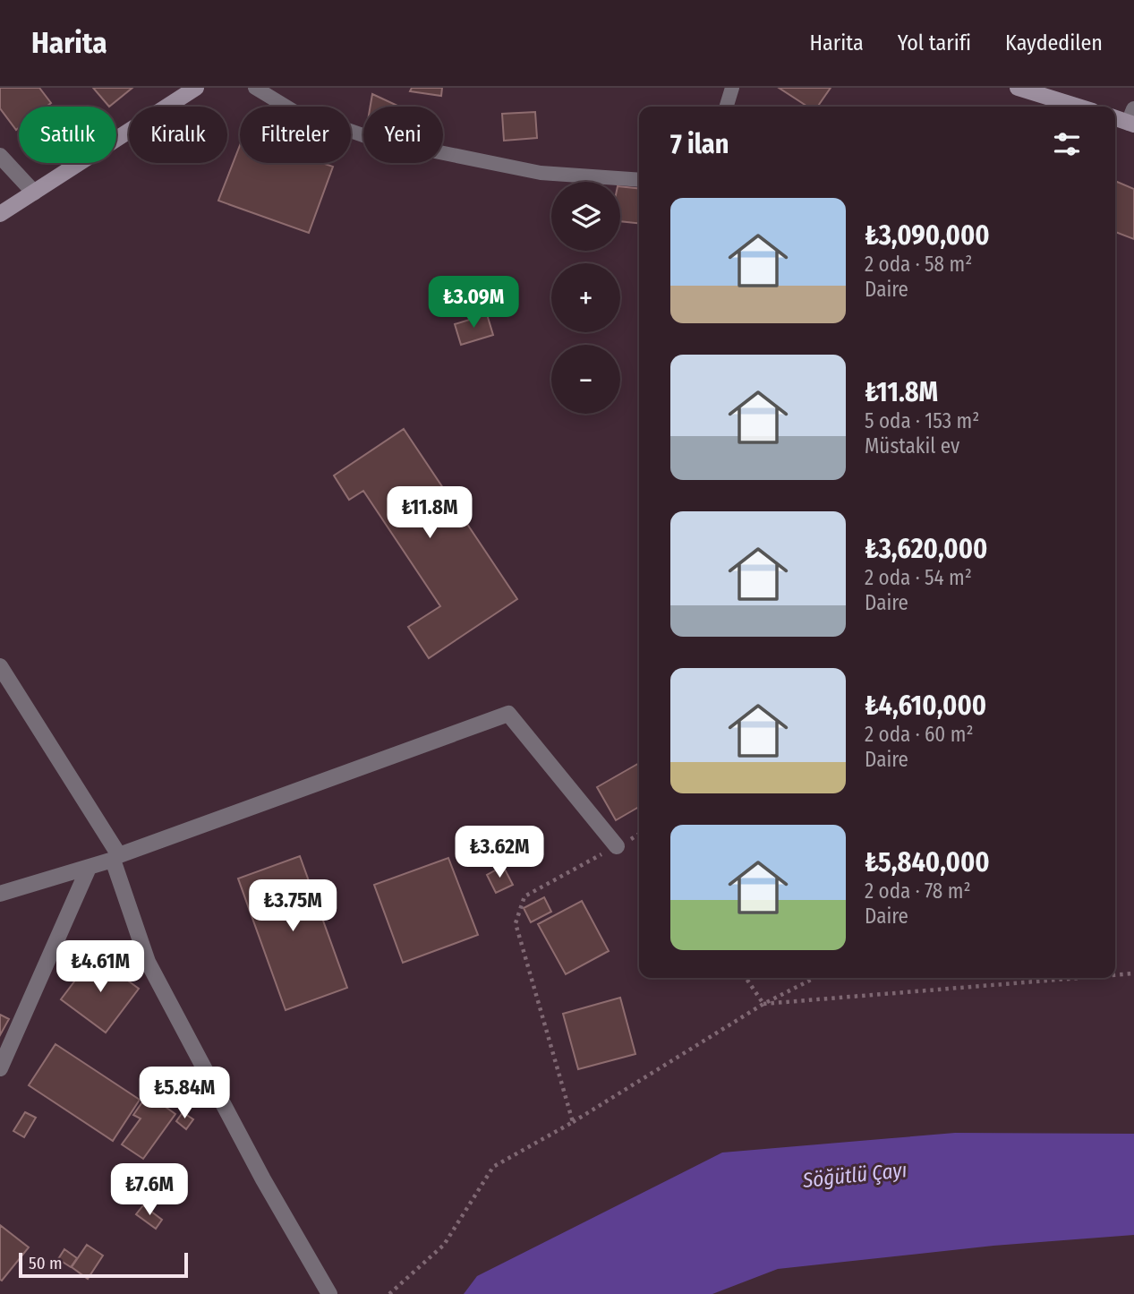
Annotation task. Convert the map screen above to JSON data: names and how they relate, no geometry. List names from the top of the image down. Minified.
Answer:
{"water":["Söğütlü Çayı"],"scale_bar":"50 m","page":{"header":"Harita","nav":["Harita","Yol tarifi","Kaydedilen"],"chip":["Satılık","Kiralık","Filtreler","Yeni"],"heading":"7 ilan","map_buttons":["+","−"],"list":[{"name":"₺3,090,000","note":"2 oda · 58 m² · Daire"},{"name":"₺11.8M","note":"5 oda · 153 m² · Müstakil ev"},{"name":"₺3,620,000","note":"2 oda · 54 m² · Daire"},{"name":"₺4,610,000","note":"2 oda · 60 m² · Daire"},{"name":"₺5,840,000","note":"2 oda · 78 m² · Daire"}],"price":["₺3.09M","₺11.8M","₺3.62M","₺3.75M","₺4.61M","₺5.84M","₺7.6M"],"scale":"50 m"}}
